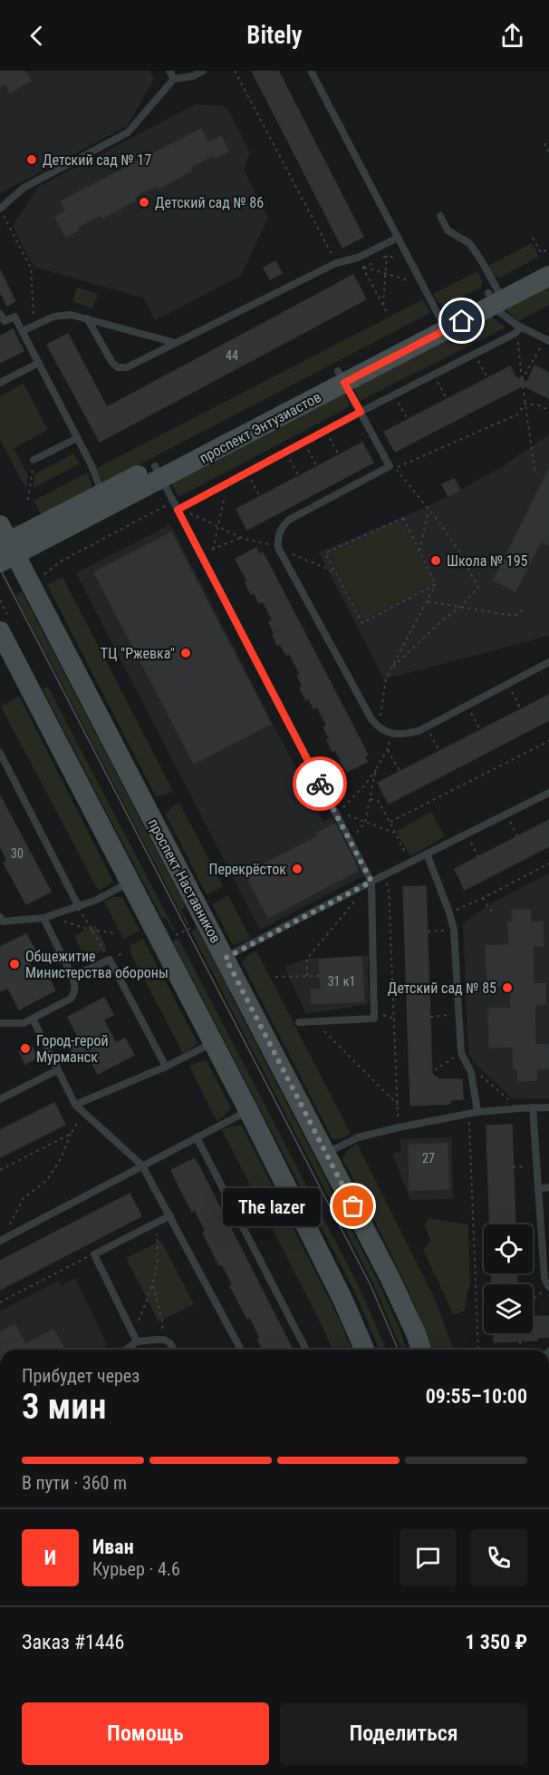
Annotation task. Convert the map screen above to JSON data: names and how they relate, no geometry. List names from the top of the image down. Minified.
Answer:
{"streets":{"main road":["проспект Энтузиастов","проспект Наставников"]},"crossings":[["проспект Энтузиастов","проспект Наставников"]],"places":["Детский сад № 17","Детский сад № 86","Школа № 195","ТЦ \"Ржевка\"","Перекрёсток","Общежитие Министерства обороны","Детский сад № 85","Город-герой Мурманск","The lazer"],"house_numbers":["44","30","31 к1","27"],"page":{"header":"Bitely","bubble":"The lazer","heading":["3 мин","Прибудет через","09:55–10:00"],"panel":["Иван","Курьер · 4.6","Заказ #1446","1 350 ₽"],"bar":"В пути · 360 m","round":"И","buttons":["Помощь","Поделиться"]}}
